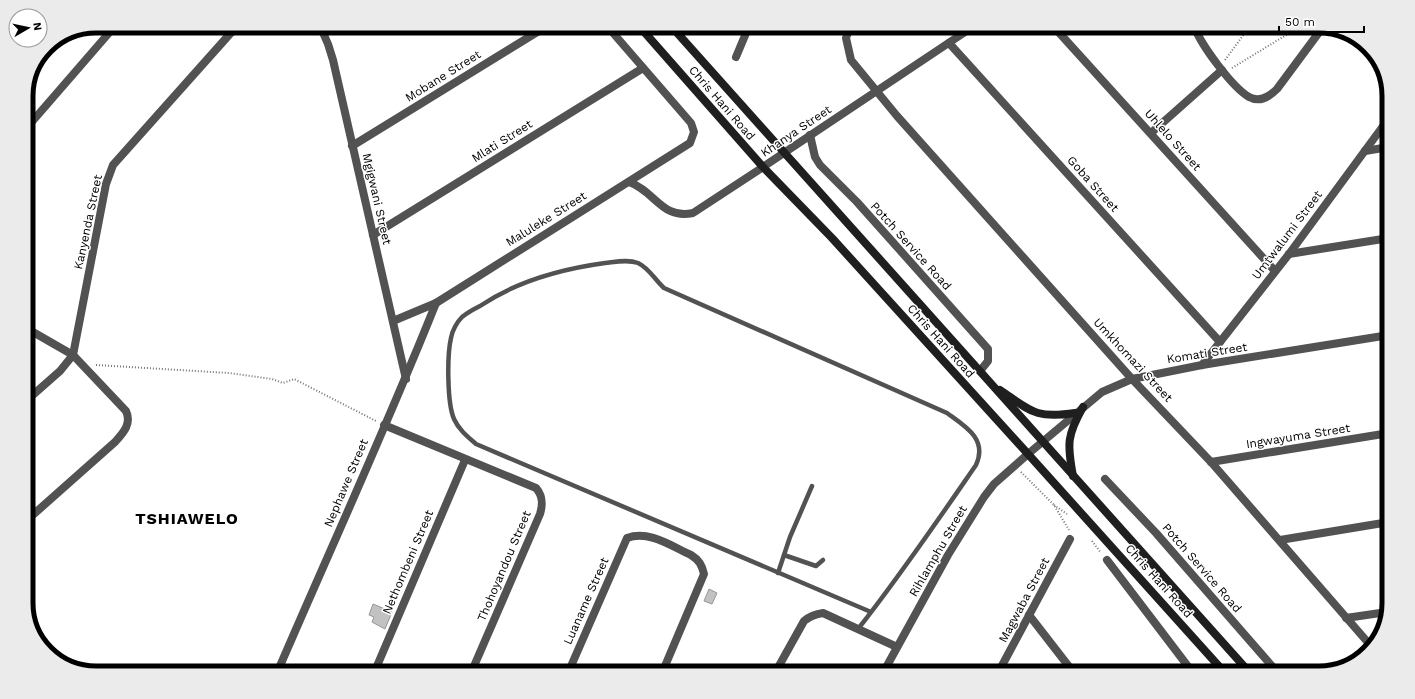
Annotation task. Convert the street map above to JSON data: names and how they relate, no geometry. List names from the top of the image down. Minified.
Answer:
{"streets":{"main road":["Chris Hani Road"],"street":["Mobane Street","Khanya Street","Uhlelo Street","Mlati Street","Goba Street","Mgigwani Street","Maluleke Street","Kanyenda Street","Umtwalumi Street","Potch Service Road","Komati Street","Umkhomazi Street","Ingwayuma Street","Nephawe Street","Rihlamphu Street","Nethombeni Street","Thohoyandou Street","Magwaba Street","Luaname Street"]},"crossings":[["Mobane Street","Mgigwani Street"],["Chris Hani Road","Khanya Street"],["Chris Hani Road","Potch Service Road"],["Chris Hani Road","Komati Street"],["Chris Hani Road","Rihlamphu Street"],["Khanya Street","Goba Street"],["Khanya Street","Maluleke Street"],["Khanya Street","Potch Service Road"],["Khanya Street","Umkhomazi Street"],["Uhlelo Street","Umtwalumi Street"],["Mlati Street","Mgigwani Street"],["Mlati Street","Maluleke Street"],["Goba Street","Umtwalumi Street"],["Mgigwani Street","Maluleke Street"],["Mgigwani Street","Nephawe Street"],["Maluleke Street","Nephawe Street"],["Umtwalumi Street","Komati Street"],["Komati Street","Umkhomazi Street"],["Komati Street","Rihlamphu Street"],["Umkhomazi Street","Ingwayuma Street"],["Nephawe Street","Thohoyandou Street"],["Nethombeni Street","Thohoyandou Street"]],"districts":["TSHIAWELO"],"scale_bar":"50 m","north":"right"}
